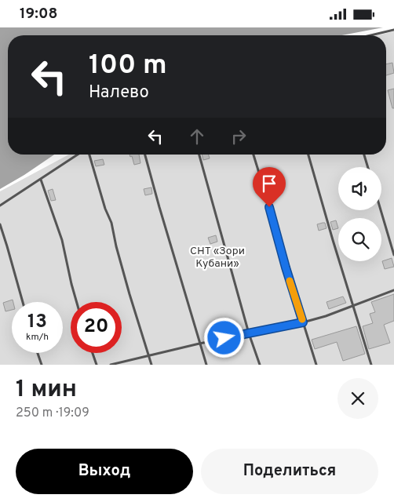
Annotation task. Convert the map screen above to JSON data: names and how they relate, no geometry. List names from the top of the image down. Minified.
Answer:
{"parks":["СНТ «Зори Кубани»"],"page":{"status":"19:08","turn":["100 m","Налево"],"speed":"13 km/h","limit":"20","heading":["1 мин","250 m · 19:09"],"buttons":["Выход","Поделиться"]}}
